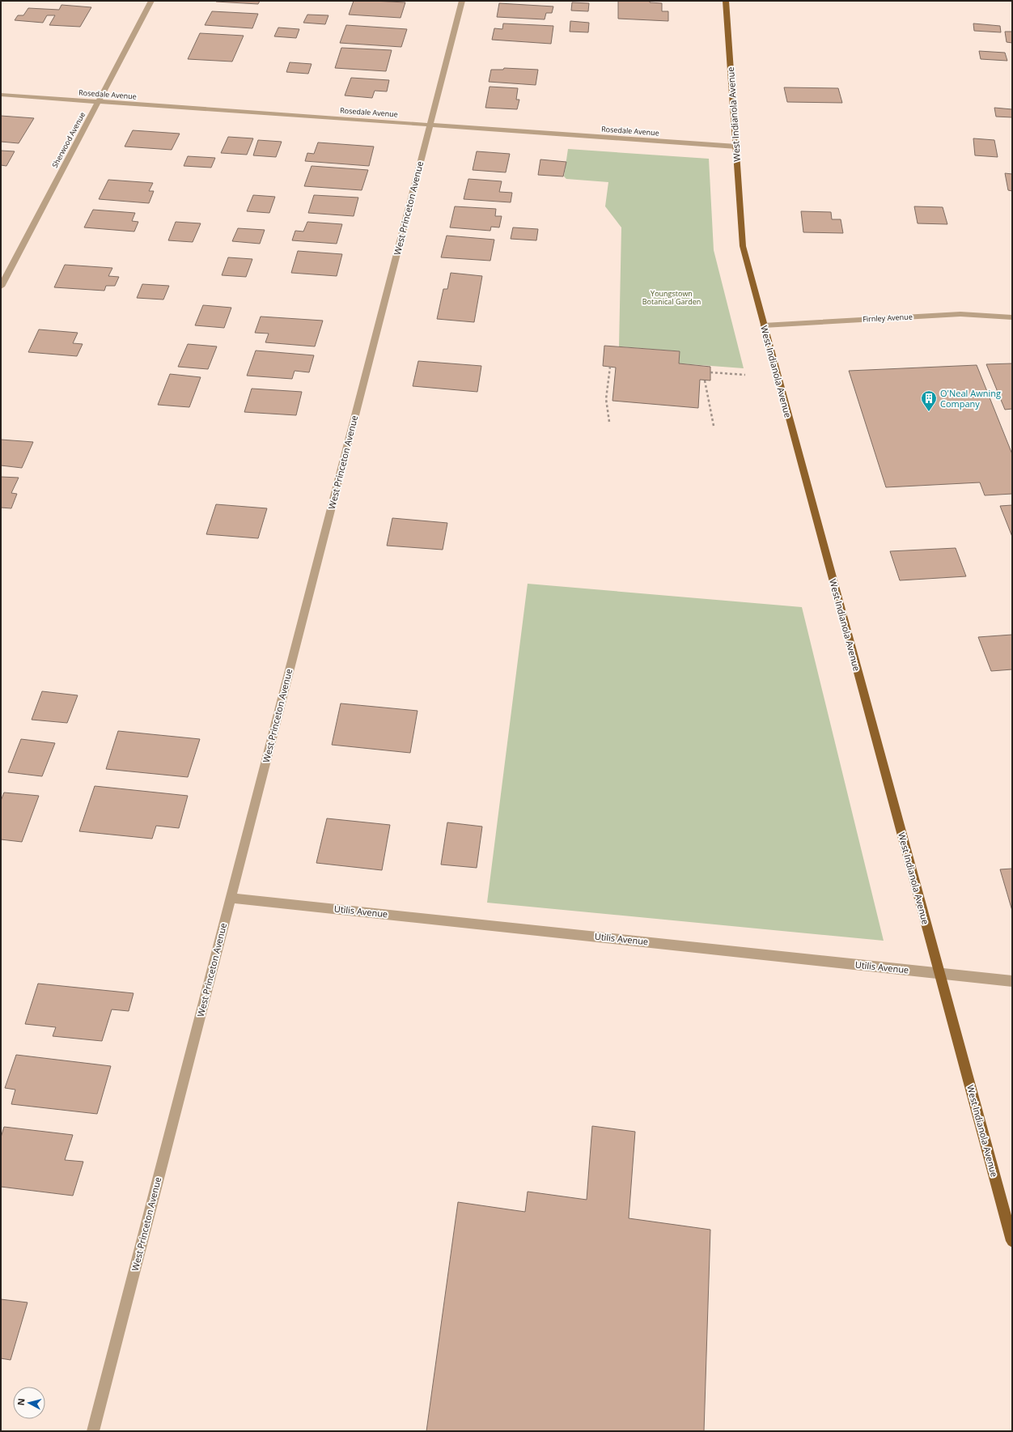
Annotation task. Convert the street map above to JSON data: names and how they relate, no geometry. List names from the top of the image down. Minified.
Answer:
{"streets":{"main road":["West Indianola Avenue"],"street":["Rosedale Avenue","Sherwood Avenue","West Princeton Avenue","Firnley Avenue","Utilis Avenue"]},"crossings":[["Rosedale Avenue","West Indianola Avenue"],["Rosedale Avenue","Sherwood Avenue"],["Rosedale Avenue","West Princeton Avenue"],["West Indianola Avenue","Firnley Avenue"],["West Indianola Avenue","Utilis Avenue"],["West Princeton Avenue","Utilis Avenue"]],"parks":["Youngstown Botanical Garden"],"places":{"building":["O'Neal Awning Company"]},"north":"left"}
